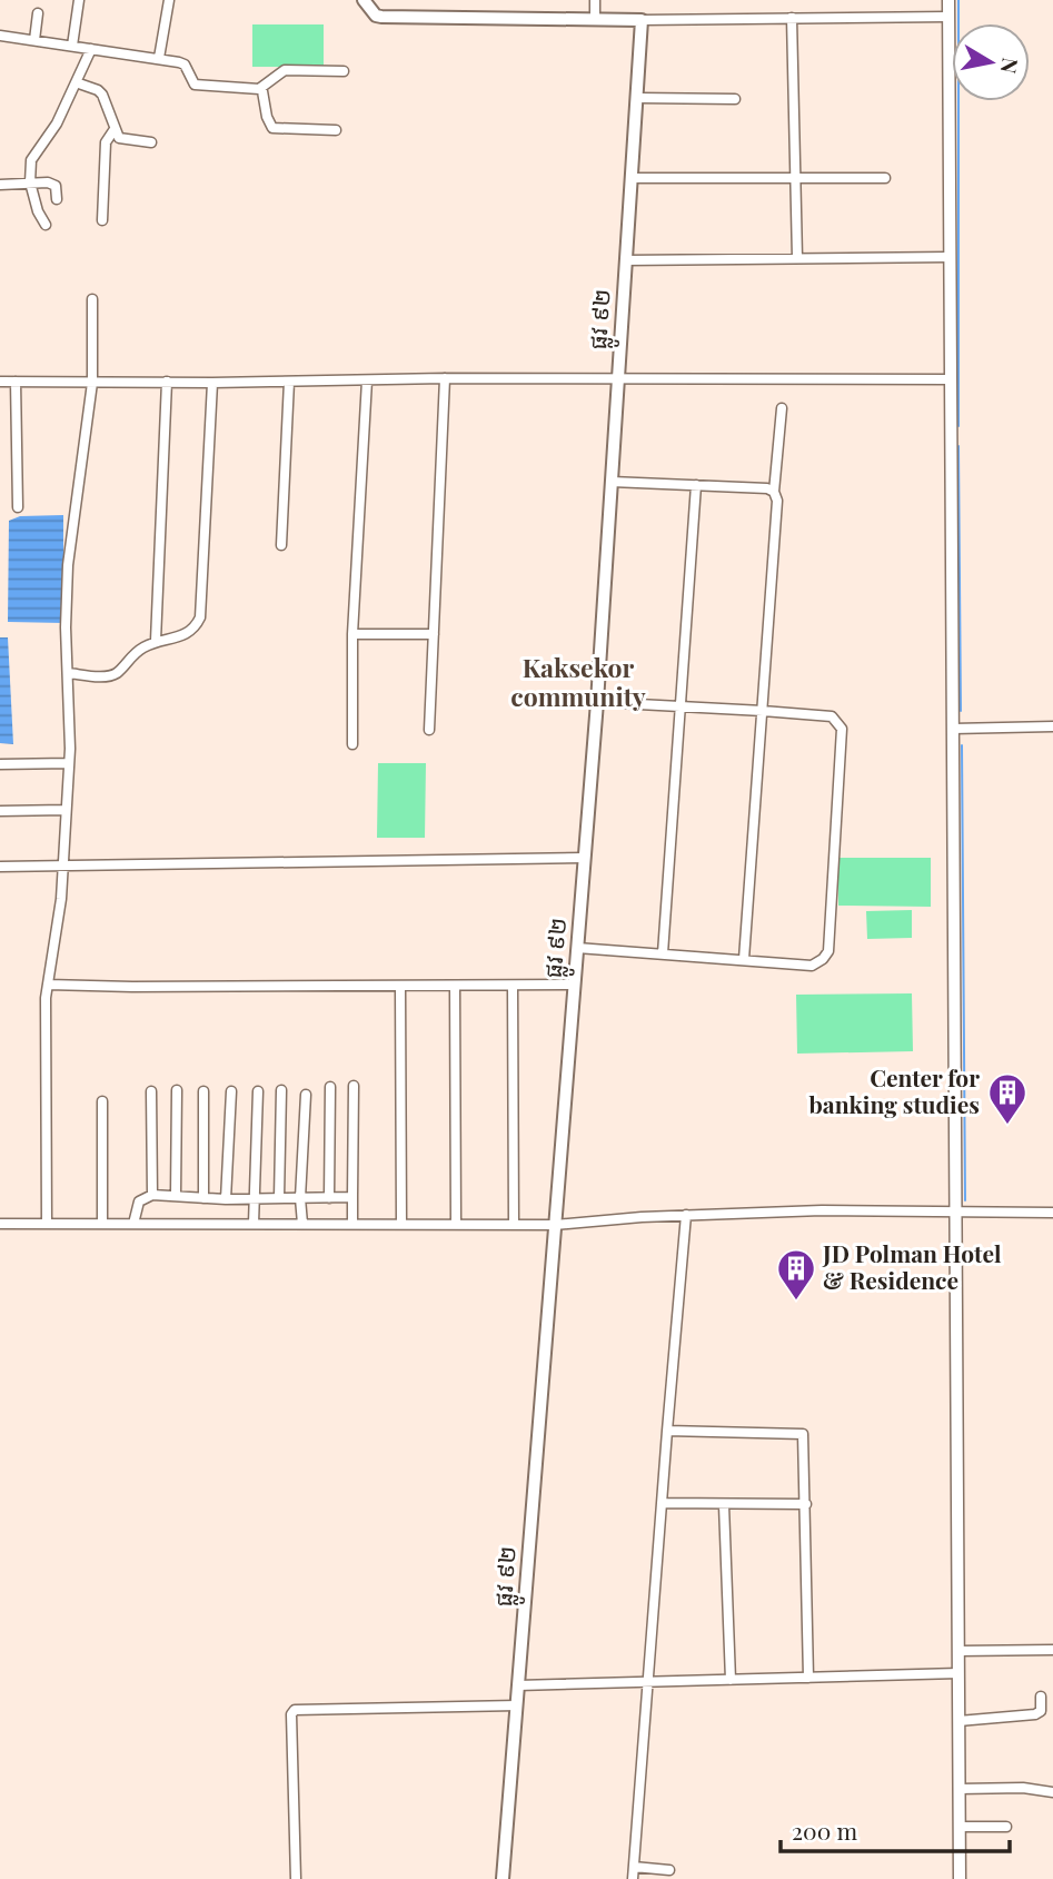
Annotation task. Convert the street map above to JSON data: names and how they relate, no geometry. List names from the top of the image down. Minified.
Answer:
{"streets":{"main road":["ផ្លូវ ៩២"]},"districts":["Kaksekor community"],"places":{"building":["Center for banking studies","JD Polman Hotel & Residence"]},"scale_bar":"200 m","north":"right"}
